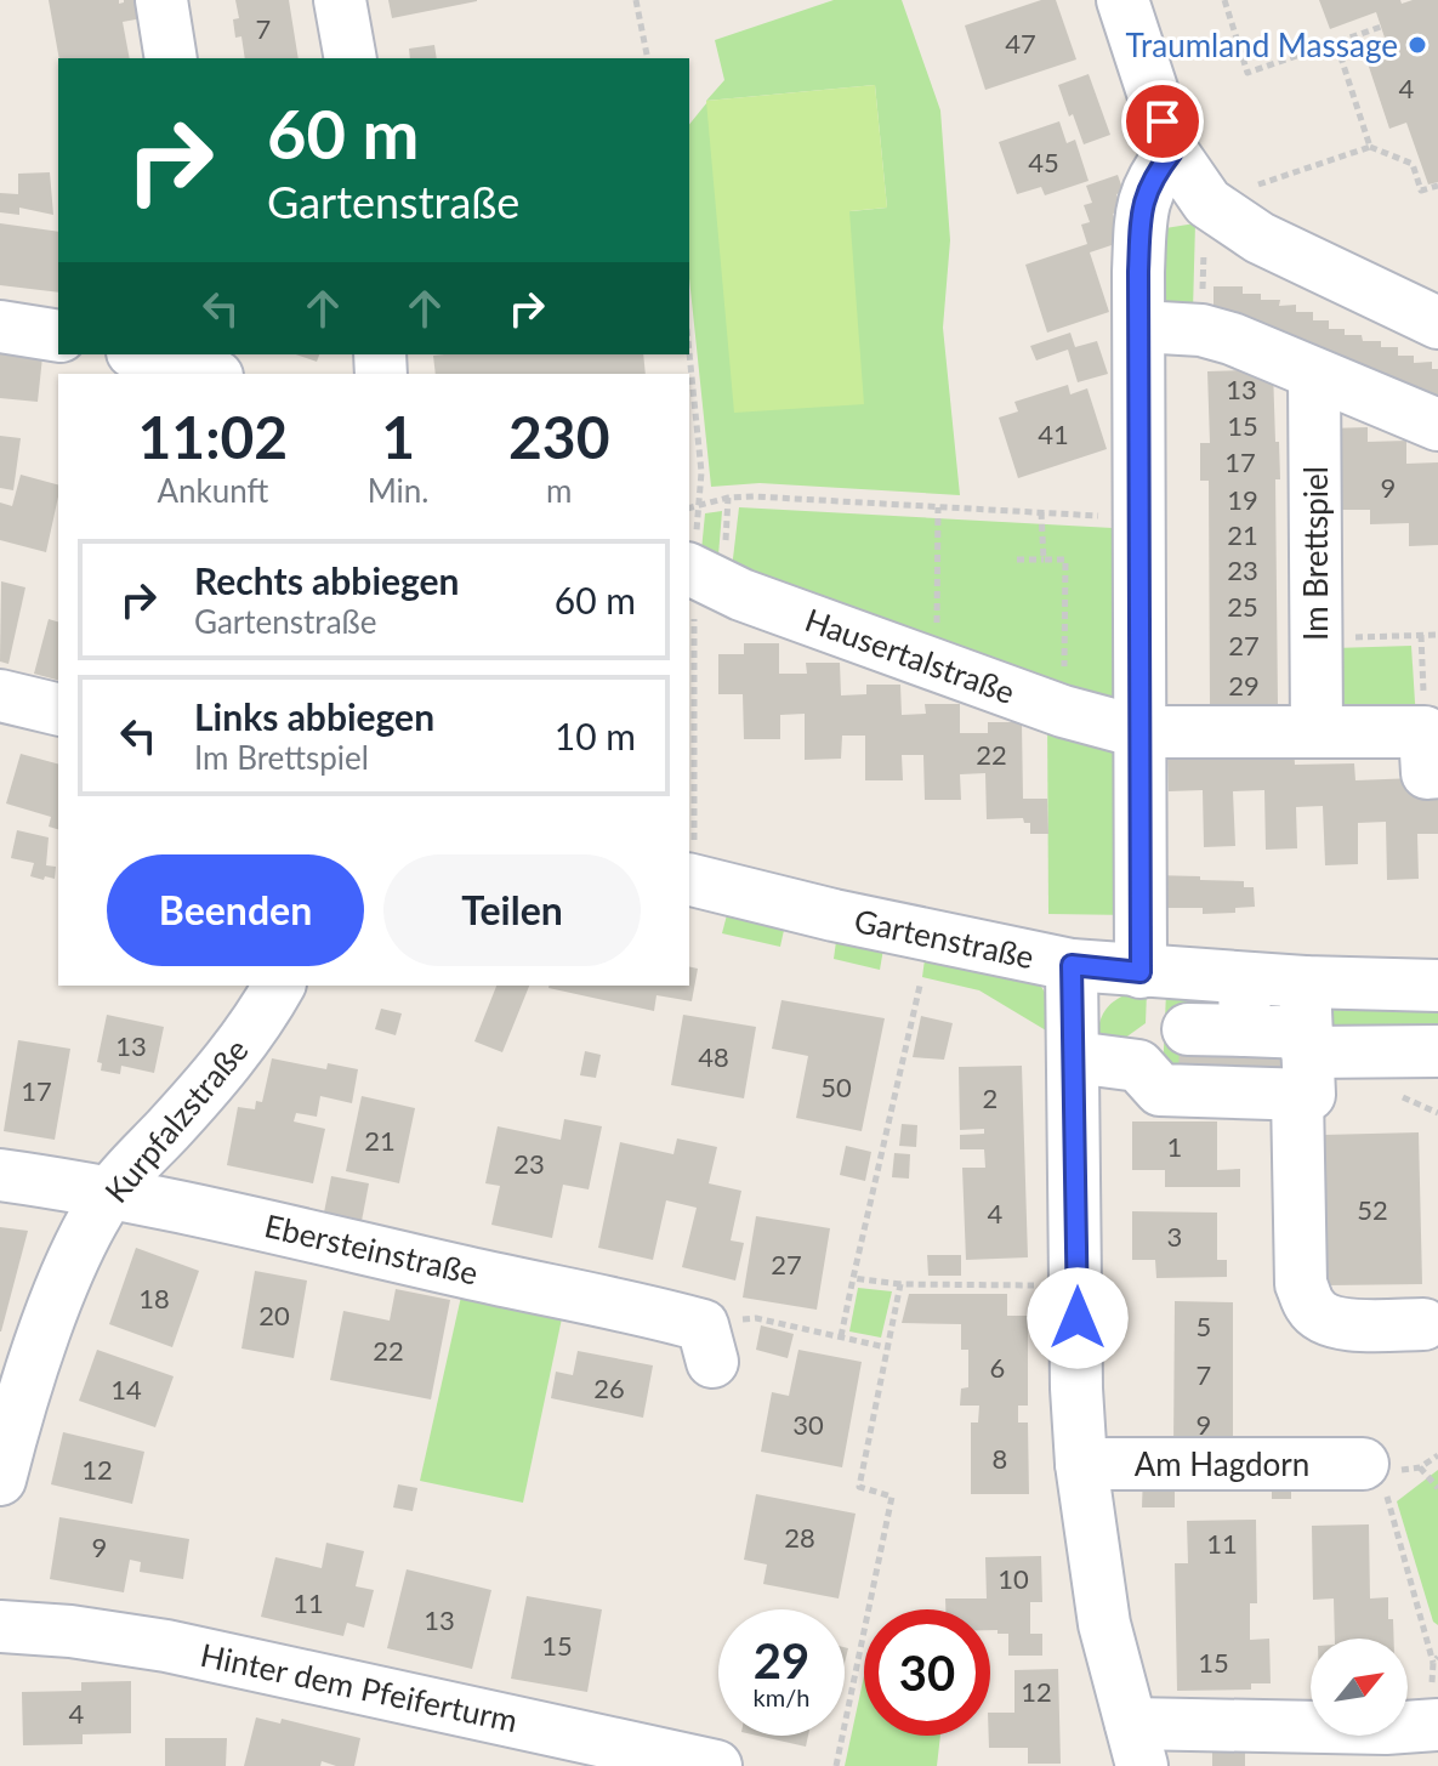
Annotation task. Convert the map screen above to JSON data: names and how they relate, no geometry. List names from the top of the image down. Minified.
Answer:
{"streets":{"street":["Im Brettspiel","Hausertalstraße","Gartenstraße","Kurpfalzstraße","Ebersteinstraße","Am Hagdorn","Hinter dem Pfeiferturm"]},"crossings":[["Kurpfalzstraße","Ebersteinstraße"]],"places":["Traumland Massage"],"house_numbers":["7","47","4","45","13","15","41","17","9","19","21","23","25","27","29","22","13","48","50","17","2","21","1","23","52","4","3","27","18","20","5","22","6","7","26","14","30","9","8","12","28","11","9","10","11","13","15","15","12","4"],"north":"top right","page":{"turn":["60 m","Gartenstraße"],"eta":["11:02","Ankunft","1","Min.","230","m"],"list":[{"name":"Rechts abbiegen","note":"Gartenstraße","value":"60 m"},{"name":"Links abbiegen","note":"Im Brettspiel","value":"10 m"}],"buttons":["Beenden","Teilen"],"speed":"29 km/h","limit":"30"}}
